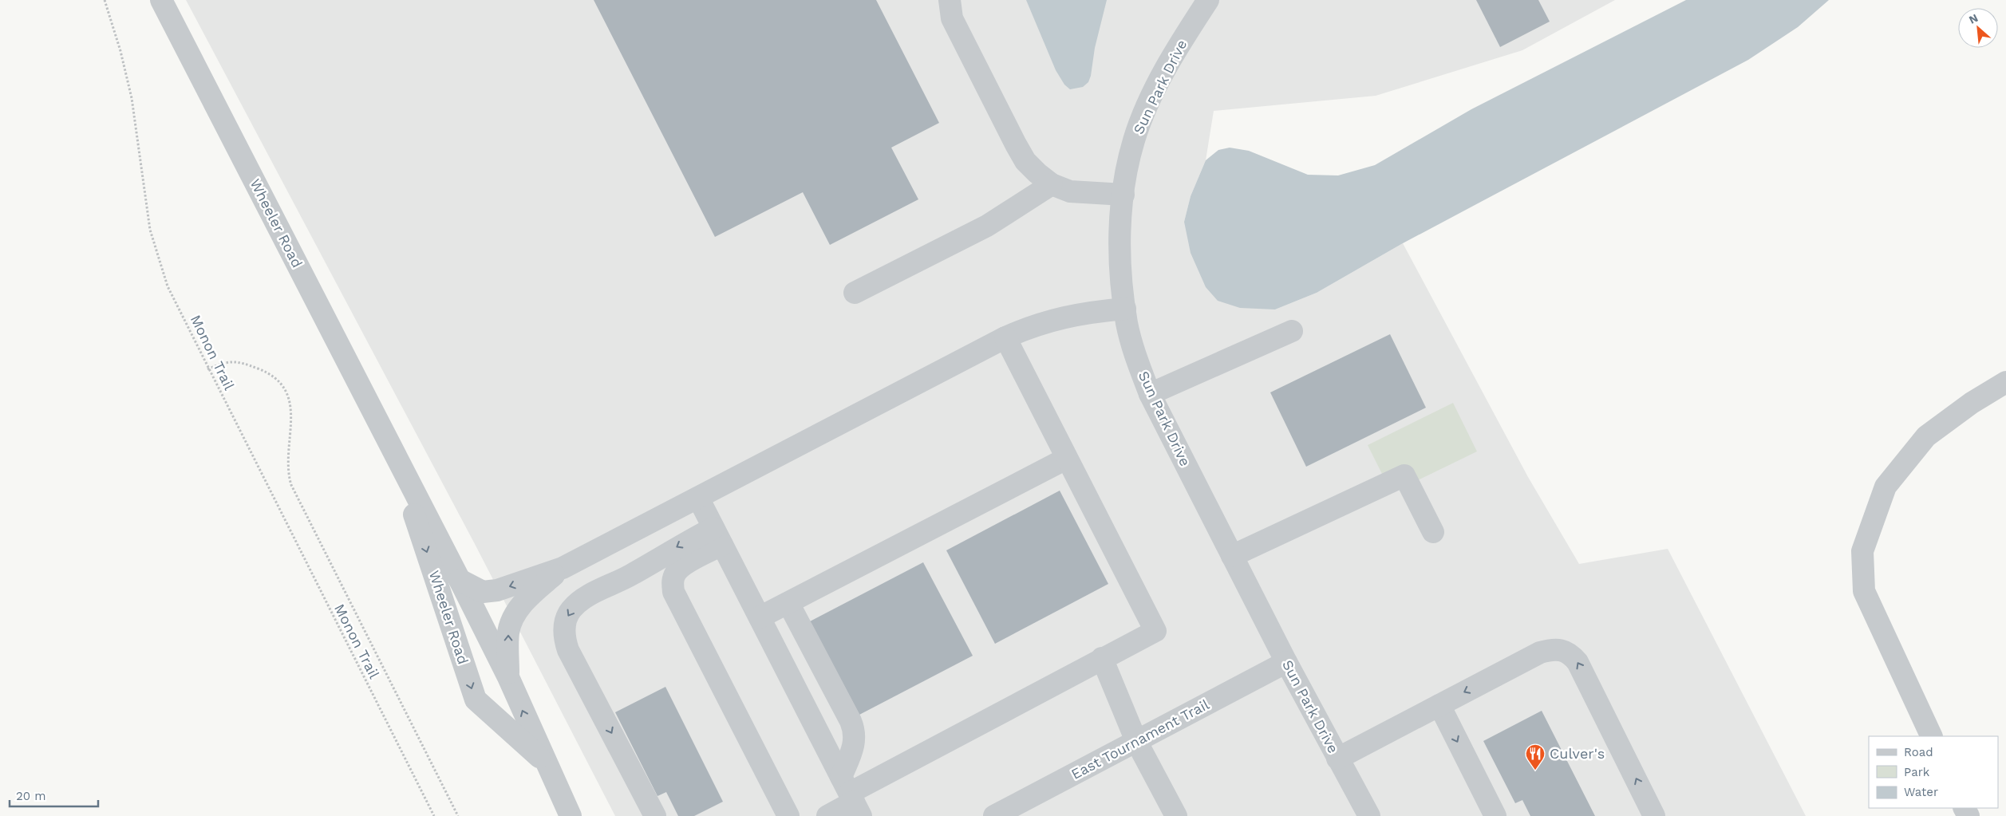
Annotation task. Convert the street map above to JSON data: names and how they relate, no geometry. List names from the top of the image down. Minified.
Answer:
{"streets":{"street":["Sun Park Drive","Wheeler Road","East Tournament Trail"],"path":["Monon Trail"]},"crossings":[["Sun Park Drive","East Tournament Trail"]],"places":{"restaurant":["Culver's"]},"legend":["Road","Park","Water"],"scale_bar":"20 m","north":"top left"}
